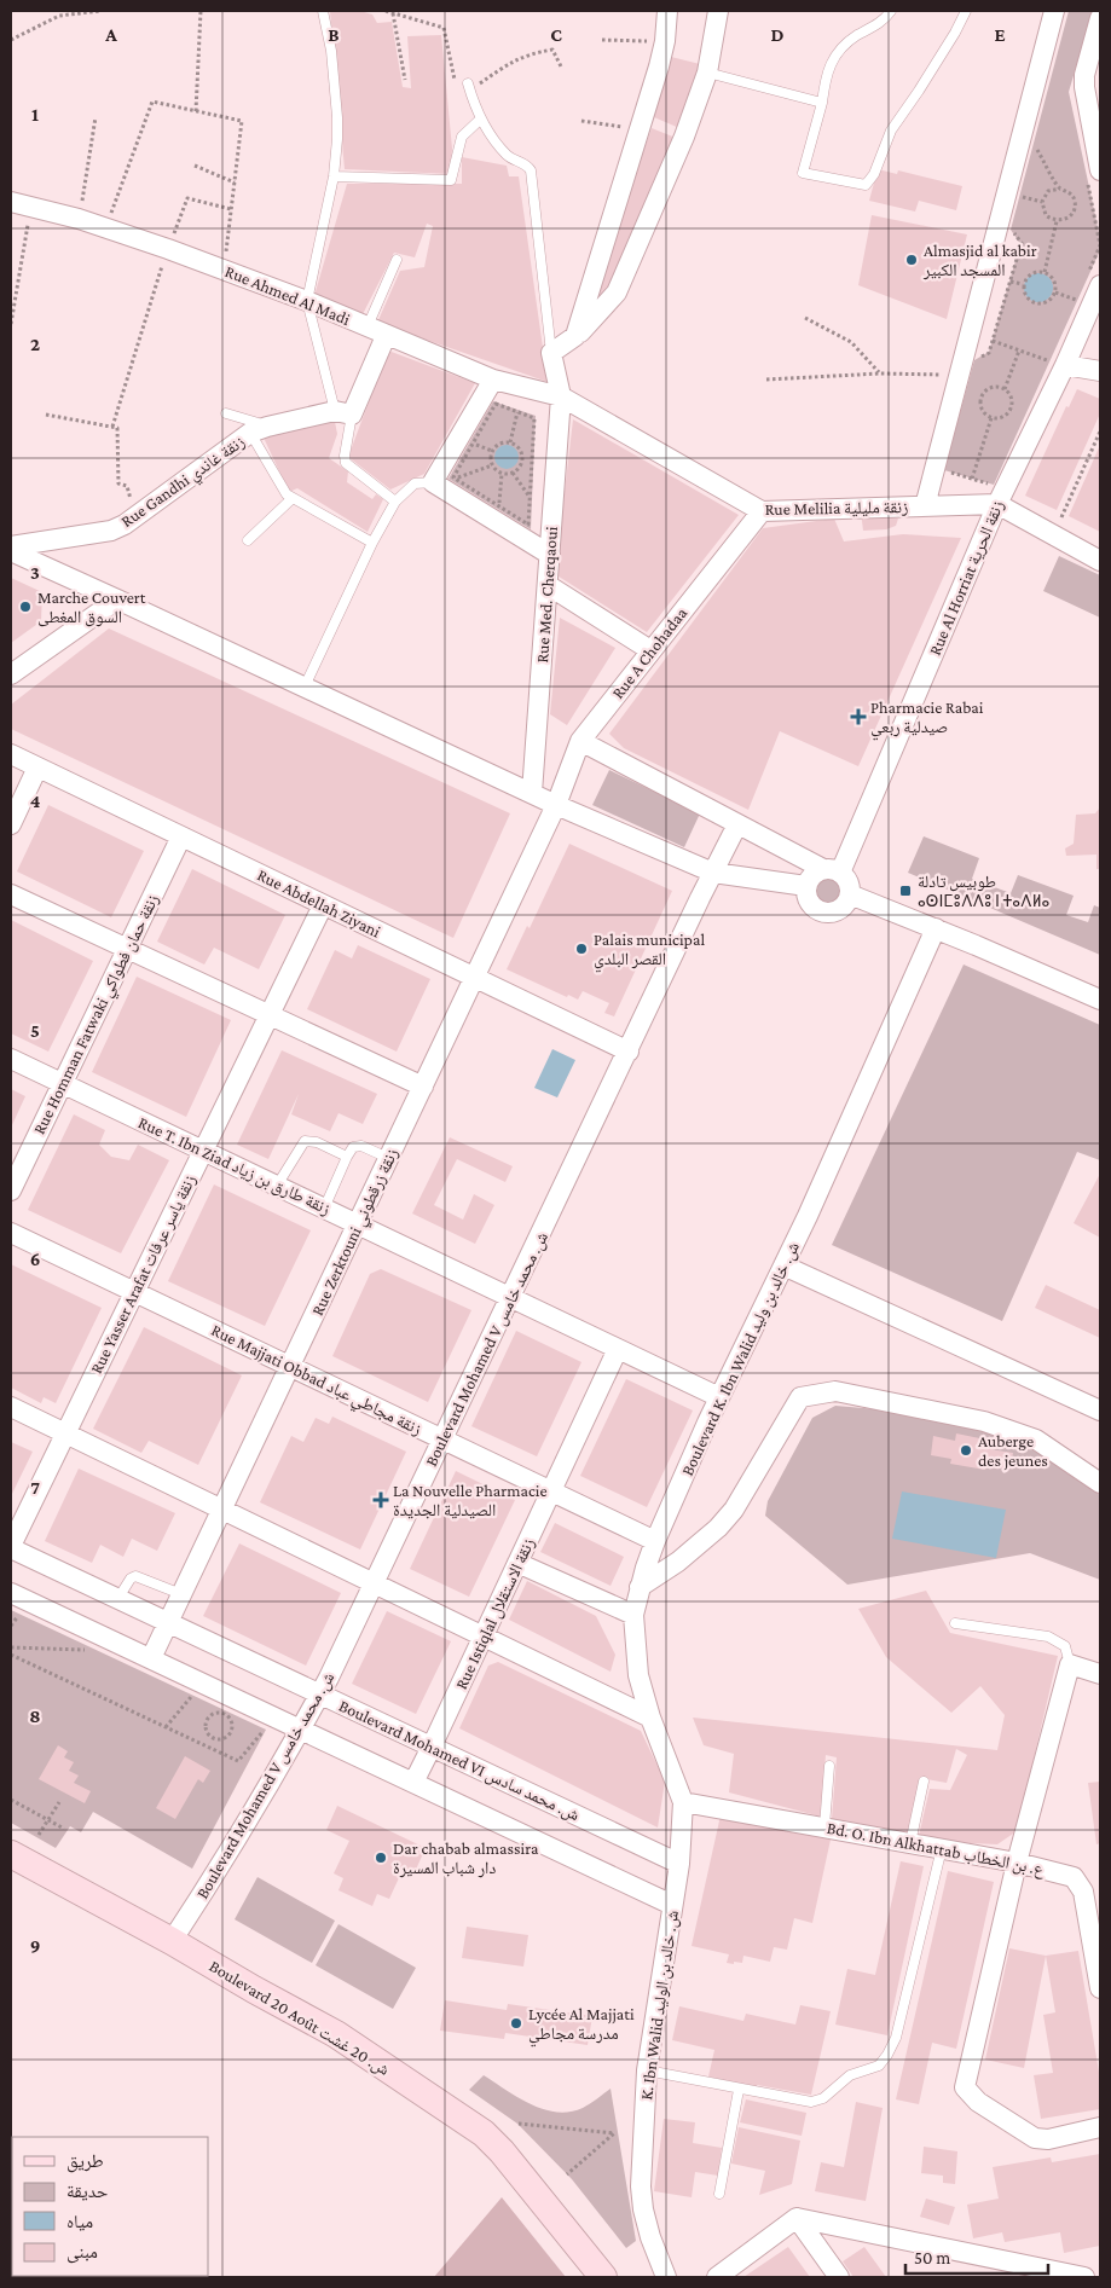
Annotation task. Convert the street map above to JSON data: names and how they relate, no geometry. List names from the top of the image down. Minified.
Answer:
{"streets":{"main road":["Boulevard 20 Août ش. 20 غشت"],"street":["Rue Ahmed Al Madi","Rue Gandhi زنقة غاندي","Rue Melilia زنقة مليلية","Rue Al Horriat زنقة الحرية","Rue Med. Cherqaoui","Rue A Chohadaa","Rue Abdellah Ziyani","Rue Homman Fatwaki زنقة حمان فطواكي","Rue T. Ibn Ziad زنقة طارق بن زياد","Rue Zerktouni زنقة زرقطوني","Rue Yasser Arafat زنقة ياسر عرفات","Boulevard Mohamed V ش. محمد خامس","Boulevard K. Ibn Walid ش. خالد بن وليد","Rue Majjati Obbad زنقة مجاطي عباد","Rue Istiqlal زنقة الاستقلال","Boulevard Mohamed VI ش. محمد سادس","Bd. O. Ibn Alkhattab ع. بن الخطاب","K. Ibn Walid ش. خالد بن الوليد"]},"crossings":[["Rue Ahmed Al Madi","Rue Melilia زنقة مليلية"],["Rue Ahmed Al Madi","Rue Med. Cherqaoui"],["Rue Melilia زنقة مليلية","Rue Al Horriat زنقة الحرية"],["Rue Melilia زنقة مليلية","Rue Med. Cherqaoui"],["Rue Melilia زنقة مليلية","Rue A Chohadaa"],["Rue A Chohadaa","Rue Zerktouni زنقة زرقطوني"],["Rue Abdellah Ziyani","Rue Homman Fatwaki زنقة حمان فطواكي"],["Rue Abdellah Ziyani","Rue Zerktouni زنقة زرقطوني"],["Rue Abdellah Ziyani","Rue Yasser Arafat زنقة ياسر عرفات"],["Rue Abdellah Ziyani","Boulevard Mohamed V ش. محمد خامس"],["Rue Homman Fatwaki زنقة حمان فطواكي","Rue T. Ibn Ziad زنقة طارق بن زياد"],["Rue T. Ibn Ziad زنقة طارق بن زياد","Rue Zerktouni زنقة زرقطوني"],["Rue T. Ibn Ziad زنقة طارق بن زياد","Rue Yasser Arafat زنقة ياسر عرفات"],["Rue T. Ibn Ziad زنقة طارق بن زياد","Boulevard Mohamed V ش. محمد خامس"],["Rue T. Ibn Ziad زنقة طارق بن زياد","Boulevard K. Ibn Walid ش. خالد بن وليد"],["Rue T. Ibn Ziad زنقة طارق بن زياد","Rue Istiqlal زنقة الاستقلال"],["Rue Zerktouni زنقة زرقطوني","Rue Majjati Obbad زنقة مجاطي عباد"],["Rue Zerktouni زنقة زرقطوني","Boulevard Mohamed VI ش. محمد سادس"],["Rue Yasser Arafat زنقة ياسر عرفات","Rue Majjati Obbad زنقة مجاطي عباد"],["Rue Yasser Arafat زنقة ياسر عرفات","Boulevard Mohamed VI ش. محمد سادس"],["Boulevard Mohamed V ش. محمد خامس","Rue Majjati Obbad زنقة مجاطي عباد"],["Boulevard Mohamed V ش. محمد خامس","Boulevard Mohamed VI ش. محمد سادس"],["Boulevard Mohamed V ش. محمد خامس","Boulevard 20 Août ش. 20 غشت"],["Boulevard K. Ibn Walid ش. خالد بن وليد","Rue Majjati Obbad زنقة مجاطي عباد"],["Boulevard K. Ibn Walid ش. خالد بن وليد","Bd. O. Ibn Alkhattab ع. بن الخطاب"],["Boulevard K. Ibn Walid ش. خالد بن وليد","K. Ibn Walid ش. خالد بن الوليد"],["Rue Majjati Obbad زنقة مجاطي عباد","Rue Istiqlal زنقة الاستقلال"],["Rue Istiqlal زنقة الاستقلال","Boulevard Mohamed VI ش. محمد سادس"],["Boulevard Mohamed VI ش. محمد سادس","K. Ibn Walid ش. خالد بن الوليد"],["Bd. O. Ibn Alkhattab ع. بن الخطاب","K. Ibn Walid ش. خالد بن الوليد"]],"places":{"other":["Almasjid al kabir المسجد الكبير","Marche Couvert السوق المغطى","Palais municipal القصر البلدي","Auberge des jeunes","Dar chabab almassira دار شباب المسيرة","Lycée Al Majjati مدرسة مجاطي"],"health":["Pharmacie Rabai صيدلية ربعي","La Nouvelle Pharmacie الصيدلية الجديدة"],"transit":["طوبيس تادلة ⴰⵙⵏⵎⵓⴷⴷⵓ ⵏ ⵜⴰⴷⵍⴰ"]},"legend":["طريق","حديقة","مياه","مبنى"],"scale_bar":"50 m","grid":{"columns":["A","B","C","D","E"],"rows":["1","2","3","4","5","6","7","8","9"]}}
